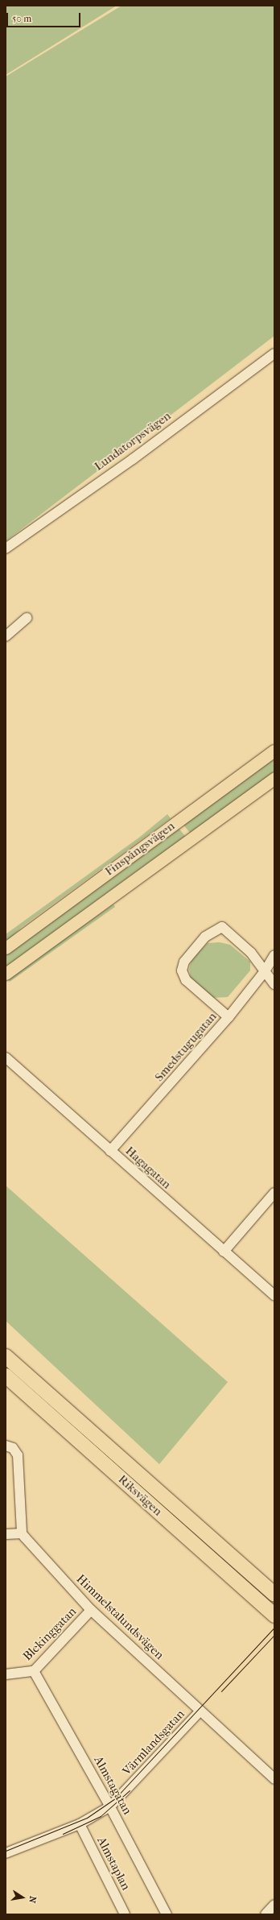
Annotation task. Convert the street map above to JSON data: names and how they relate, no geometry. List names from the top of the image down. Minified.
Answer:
{"streets":{"highway":["Riksvägen"],"main road":["Finspångsvägen"],"street":["Lundatorpsvägen","Smedstugugatan","Hagagatan","Himmelstalundsvägen","Blekinggatan","Värmlandsgatan","Almstagatan","Almstaplan"]},"crossings":[["Smedstugugatan","Hagagatan"],["Himmelstalundsvägen","Blekinggatan"],["Himmelstalundsvägen","Värmlandsgatan"],["Blekinggatan","Almstagatan"],["Värmlandsgatan","Almstagatan"],["Värmlandsgatan","Almstaplan"]],"scale_bar":"50 m","north":"right"}
